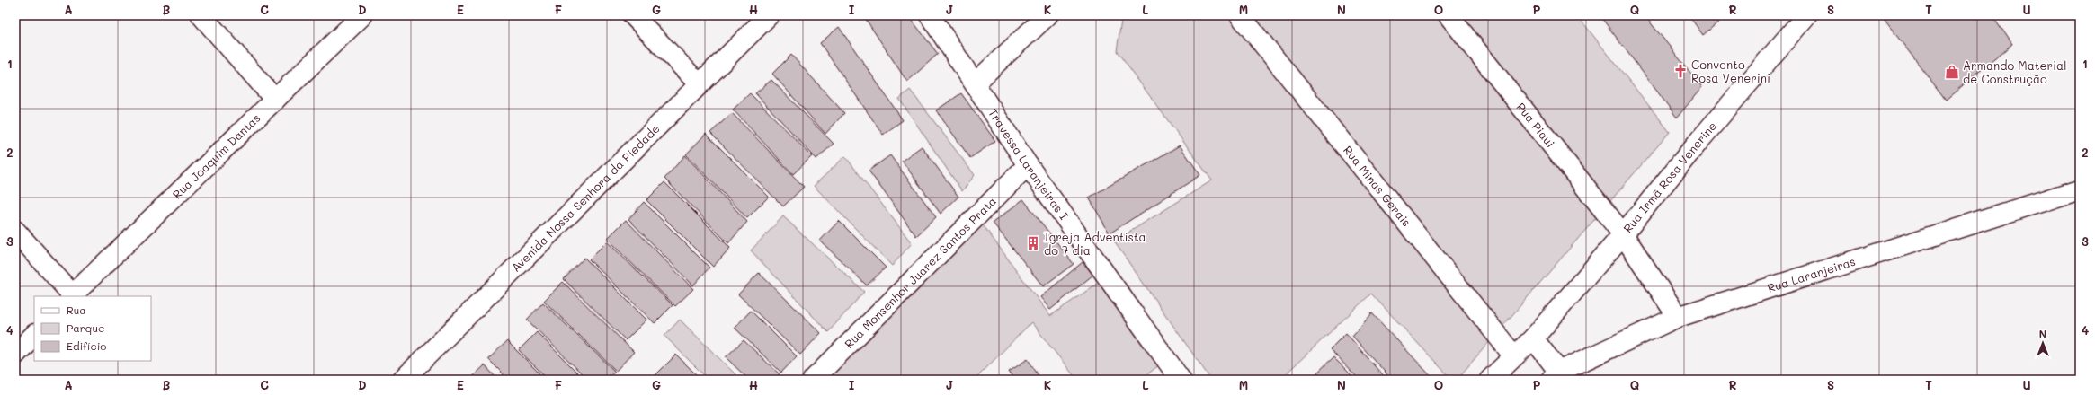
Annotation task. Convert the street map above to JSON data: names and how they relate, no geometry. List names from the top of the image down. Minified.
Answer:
{"streets":{"street":["Rua Piaui","Rua Joaquim Dantas","Travessa Laranjeiras I","Rua Irmã Rosa Venerine","Rua Minas Gerais","Avenida Nossa Senhora da Piedade","Rua Monsenhor Juarez Santos Prata","Rua Laranjeiras"]},"crossings":[["Rua Piaui","Rua Irmã Rosa Venerine"],["Rua Piaui","Rua Laranjeiras"],["Travessa Laranjeiras I","Rua Monsenhor Juarez Santos Prata"]],"places":{"church":["Convento Rosa Venerini"],"shop":["Armando Material de Construção"],"building":["Igreja Adventista do 7 dia"]},"legend":["Rua","Parque","Edifício"],"north":"top","grid":{"columns":["A","B","C","D","E","F","G","H","I","J","K","L","M","N","O","P","Q","R","S","T","U"],"rows":["1","2","3","4"]}}
